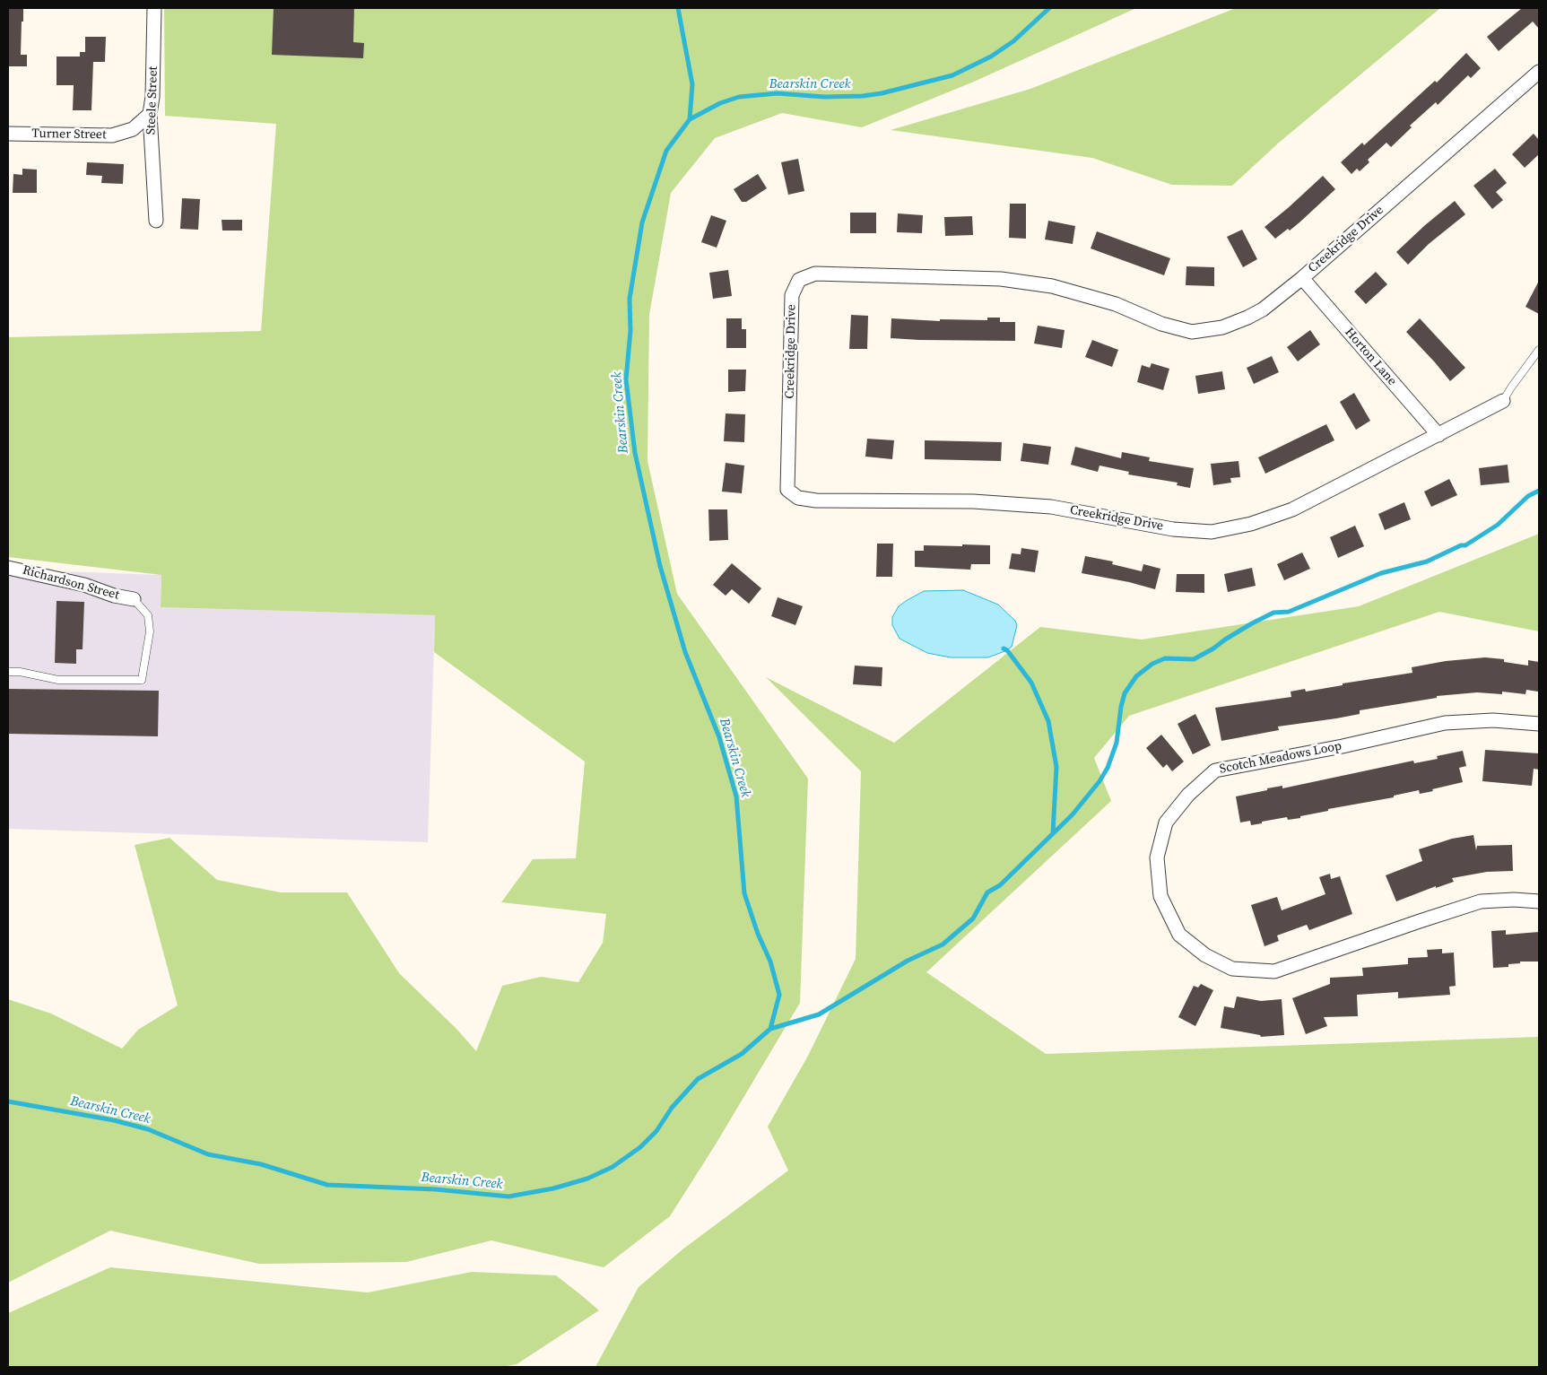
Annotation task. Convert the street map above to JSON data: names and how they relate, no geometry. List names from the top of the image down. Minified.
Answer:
{"streets":{"street":["Steele Street","Turner Street","Creekridge Drive","Horton Lane","Richardson Street","Scotch Meadows Loop"]},"crossings":[["Steele Street","Turner Street"],["Creekridge Drive","Horton Lane"]],"water":["Bearskin Creek"]}
